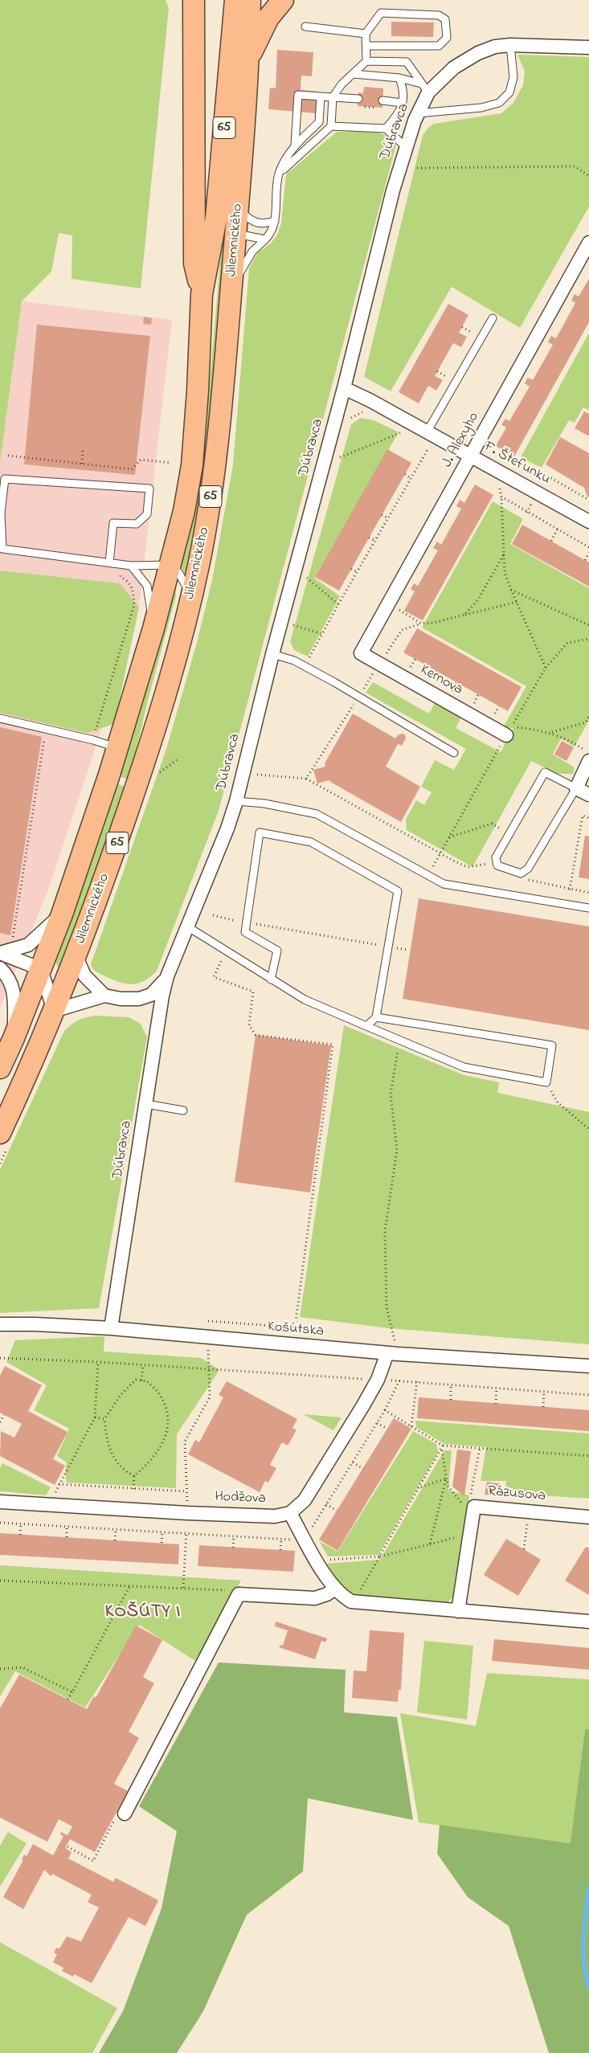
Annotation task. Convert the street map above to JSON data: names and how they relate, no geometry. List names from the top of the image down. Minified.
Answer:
{"streets":{"main road":["65","Jilemnického"],"street":["Dúbravca","J. Alexyho","F. Štefunku","Kernova","Košútska","Rázusova","Hodžova"]},"crossings":[["Dúbravca","Jilemnického"],["Dúbravca","F. Štefunku"],["Dúbravca","Košútska"],["J. Alexyho","F. Štefunku"],["J. Alexyho","Kernova"]],"districts":["KOŠÚTY I"]}
